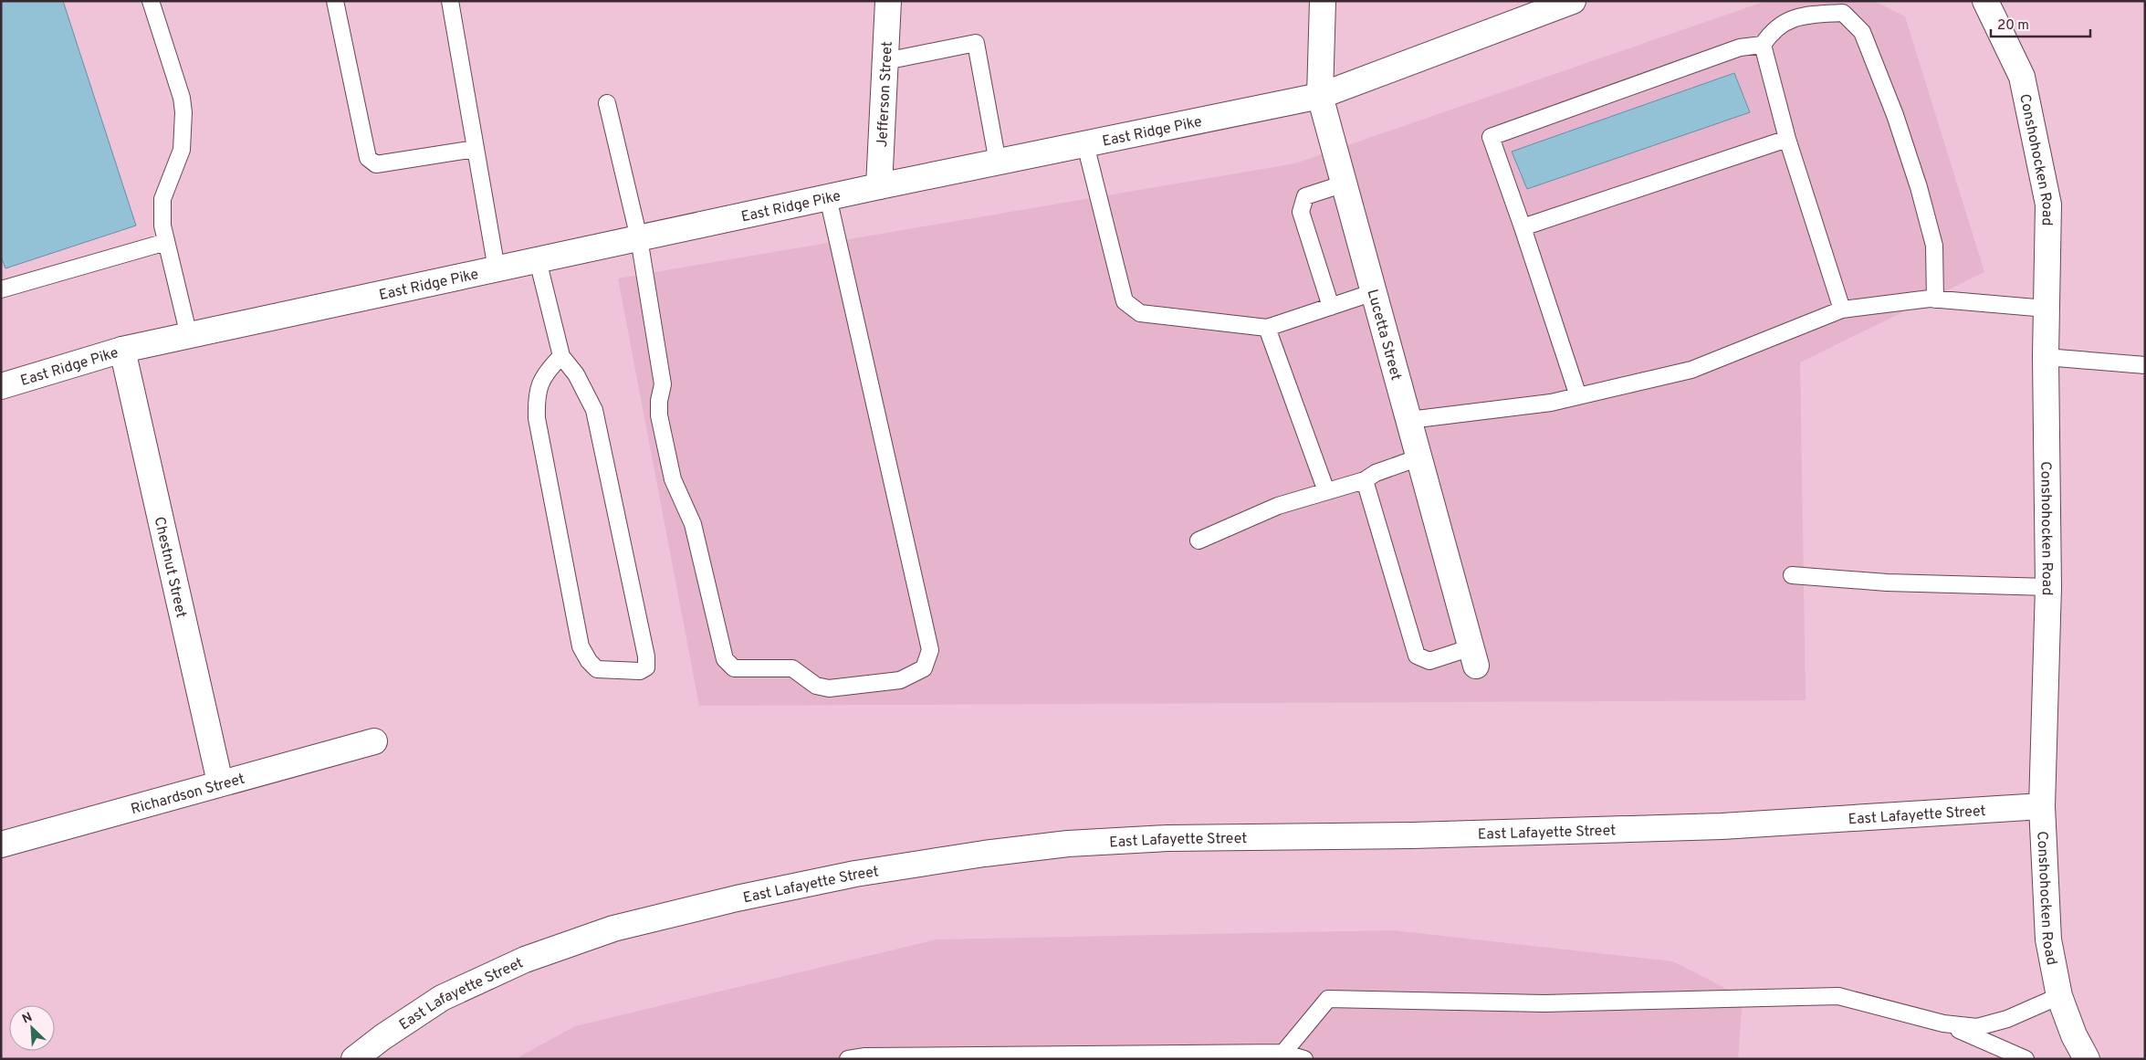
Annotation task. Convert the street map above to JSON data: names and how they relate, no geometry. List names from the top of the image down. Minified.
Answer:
{"streets":{"street":["Jefferson Street","East Ridge Pike","Conshohocken Road","Lucetta Street","Chestnut Street","Richardson Street","East Lafayette Street"]},"crossings":[["Jefferson Street","East Ridge Pike"],["East Ridge Pike","Lucetta Street"],["East Ridge Pike","Chestnut Street"],["Conshohocken Road","East Lafayette Street"],["Chestnut Street","Richardson Street"]],"scale_bar":"20 m","north":"top left"}
